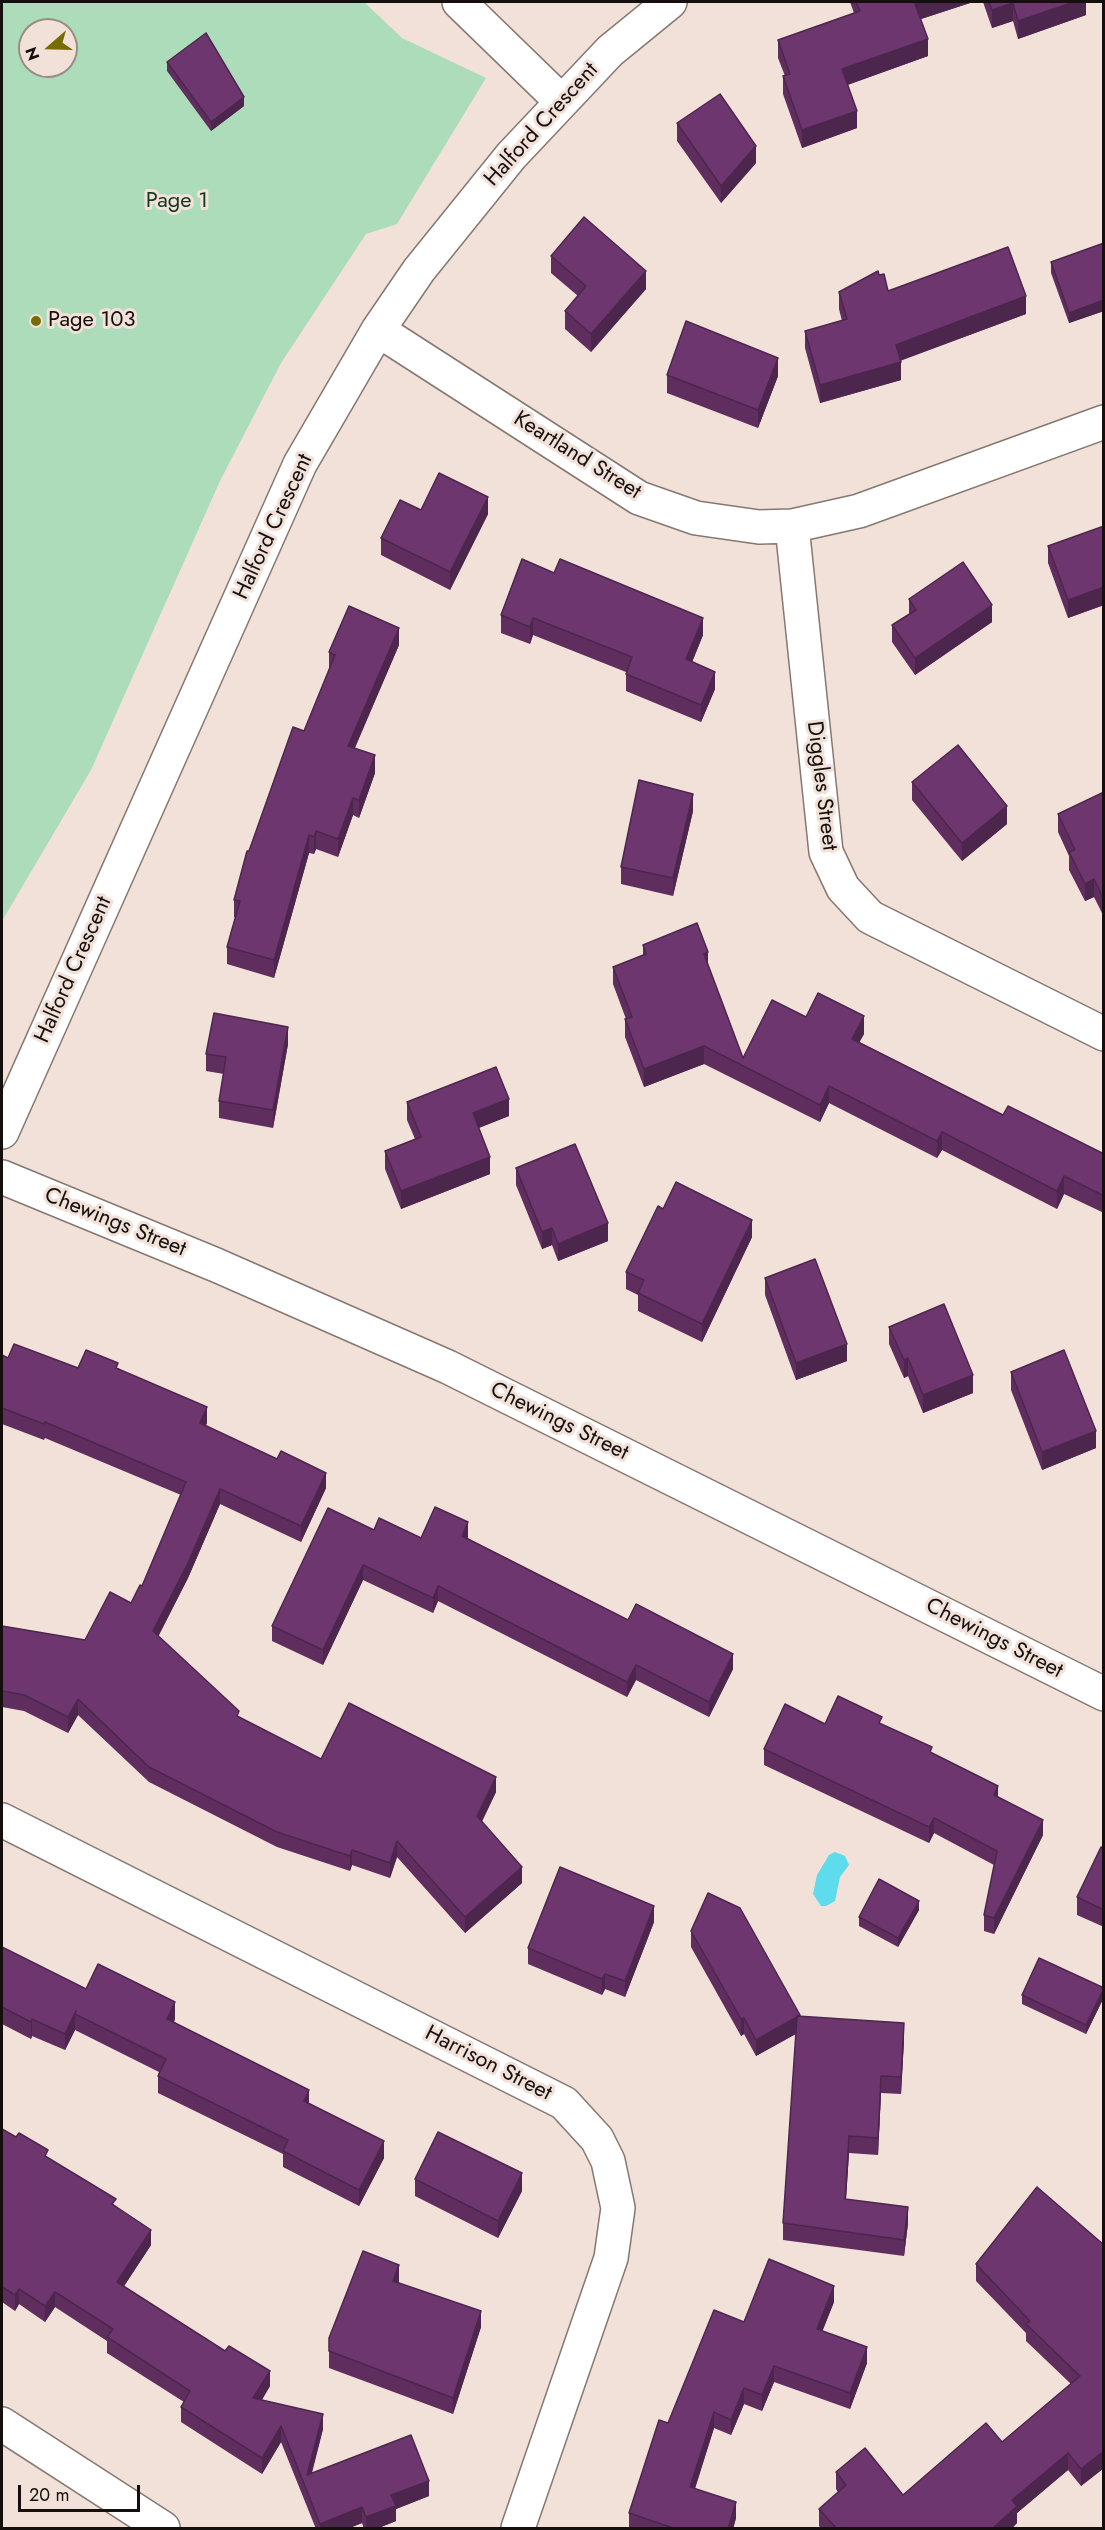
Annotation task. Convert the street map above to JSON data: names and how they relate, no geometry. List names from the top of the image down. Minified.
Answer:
{"streets":{"street":["Halford Crescent","Keartland Street","Diggles Street","Chewings Street","Harrison Street"]},"crossings":[["Halford Crescent","Keartland Street"],["Keartland Street","Diggles Street"]],"parks":["Page 1"],"places":["Page 103"],"scale_bar":"20 m","north":"left"}
